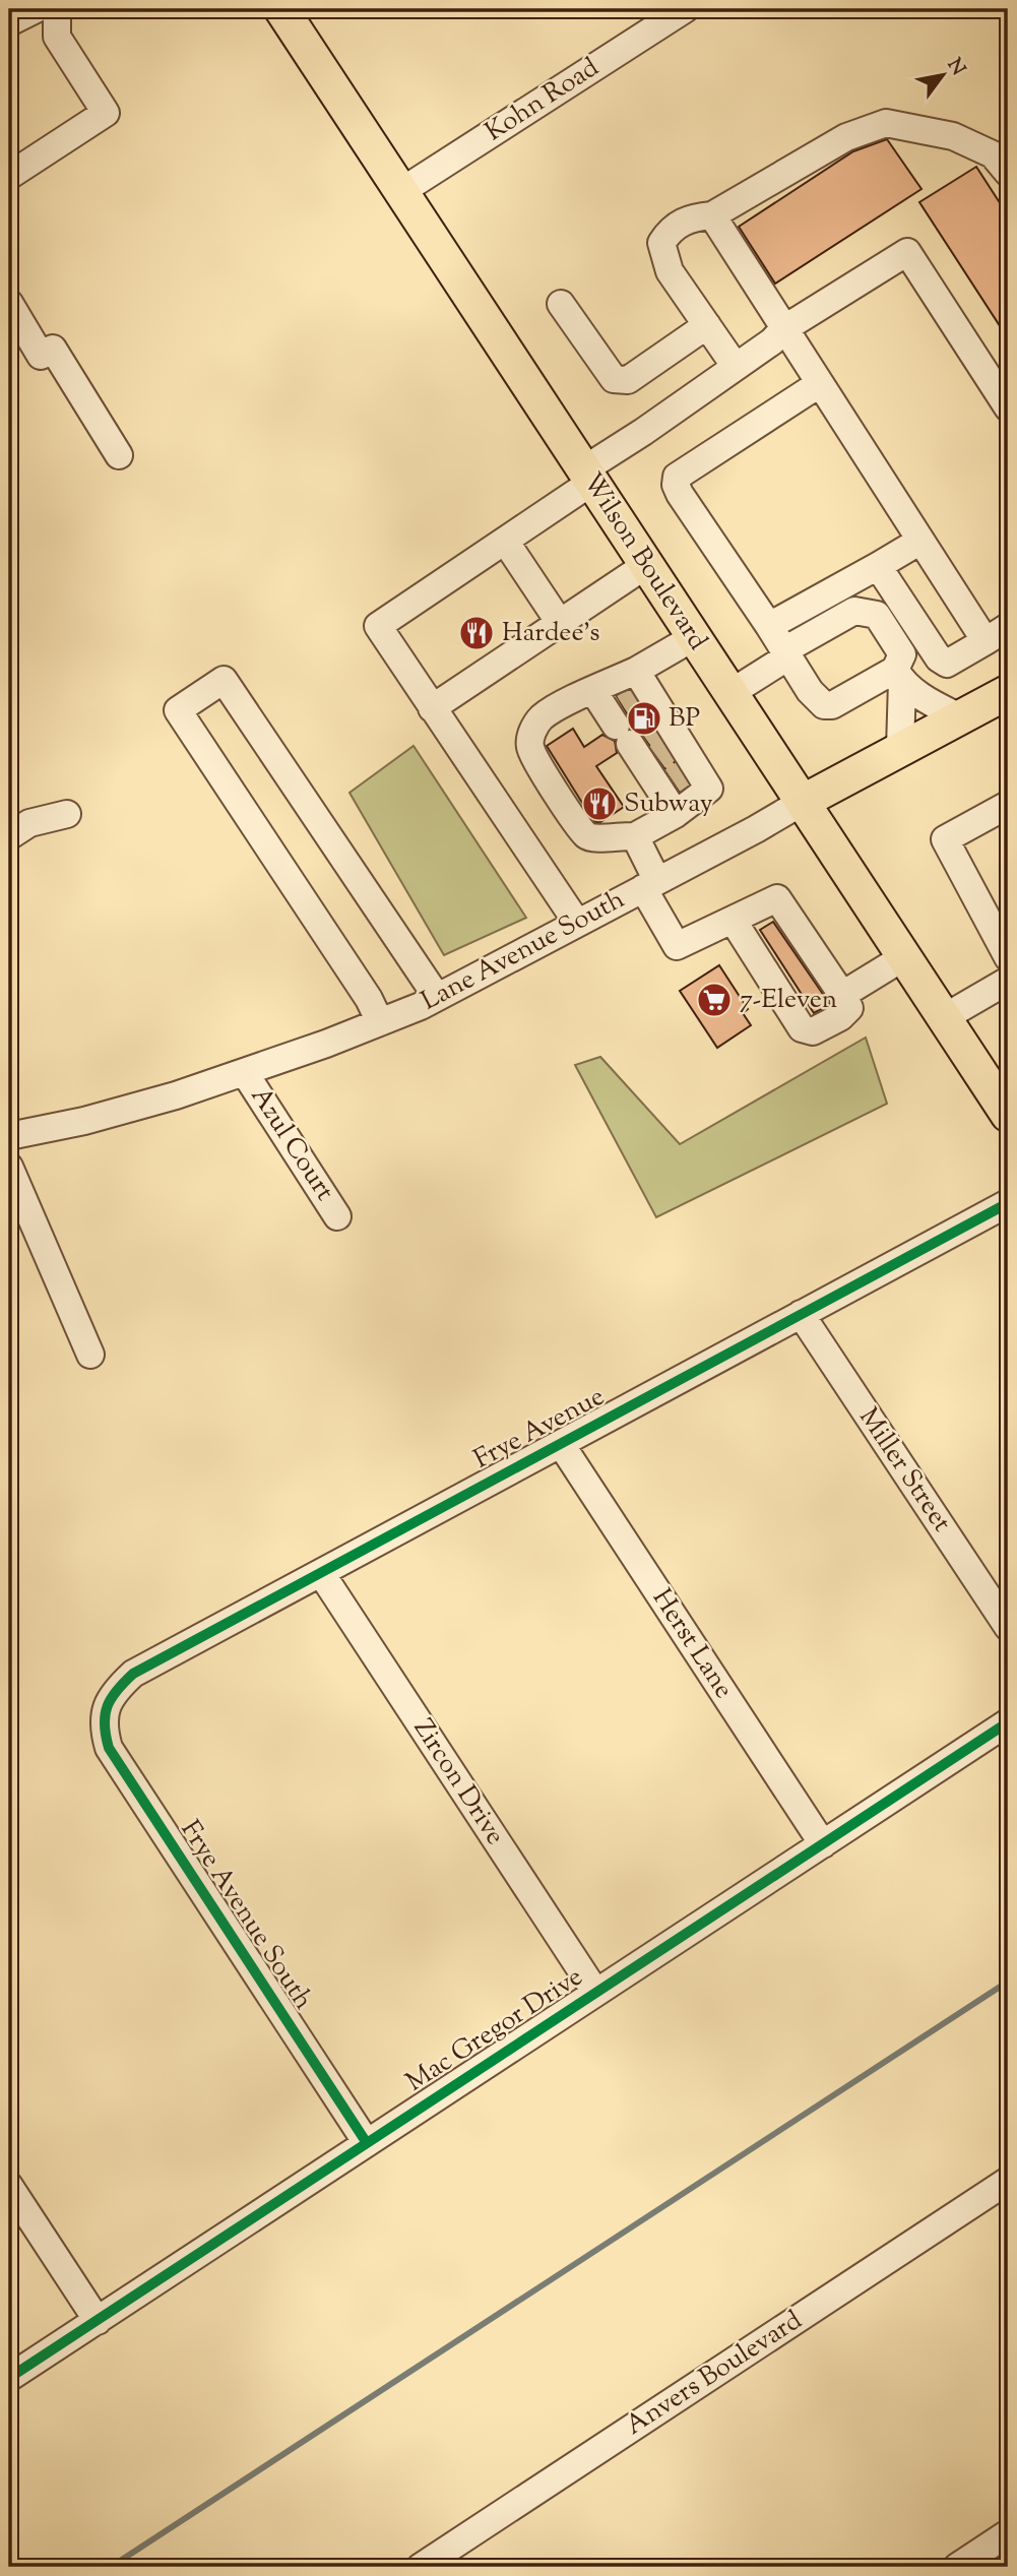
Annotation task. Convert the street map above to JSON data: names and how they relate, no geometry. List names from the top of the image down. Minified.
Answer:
{"streets":{"main road":["Wilson Boulevard","Lane Avenue South"],"street":["Kohn Road","Azul Court","Frye Avenue","Miller Street","Herst Lane","Zircon Drive","Frye Avenue South","Mac Gregor Drive","Anvers Boulevard"]},"crossings":[["Kohn Road","Wilson Boulevard"],["Wilson Boulevard","Lane Avenue South"],["Lane Avenue South","Azul Court"],["Frye Avenue","Miller Street"],["Frye Avenue","Herst Lane"],["Frye Avenue","Zircon Drive"],["Frye Avenue","Frye Avenue South"],["Herst Lane","Mac Gregor Drive"],["Zircon Drive","Mac Gregor Drive"],["Frye Avenue South","Mac Gregor Drive"]],"places":{"restaurant":["Hardee's","Subway"],"fuel station":["BP"],"supermarket":["7-Eleven"]},"north":"top right"}
